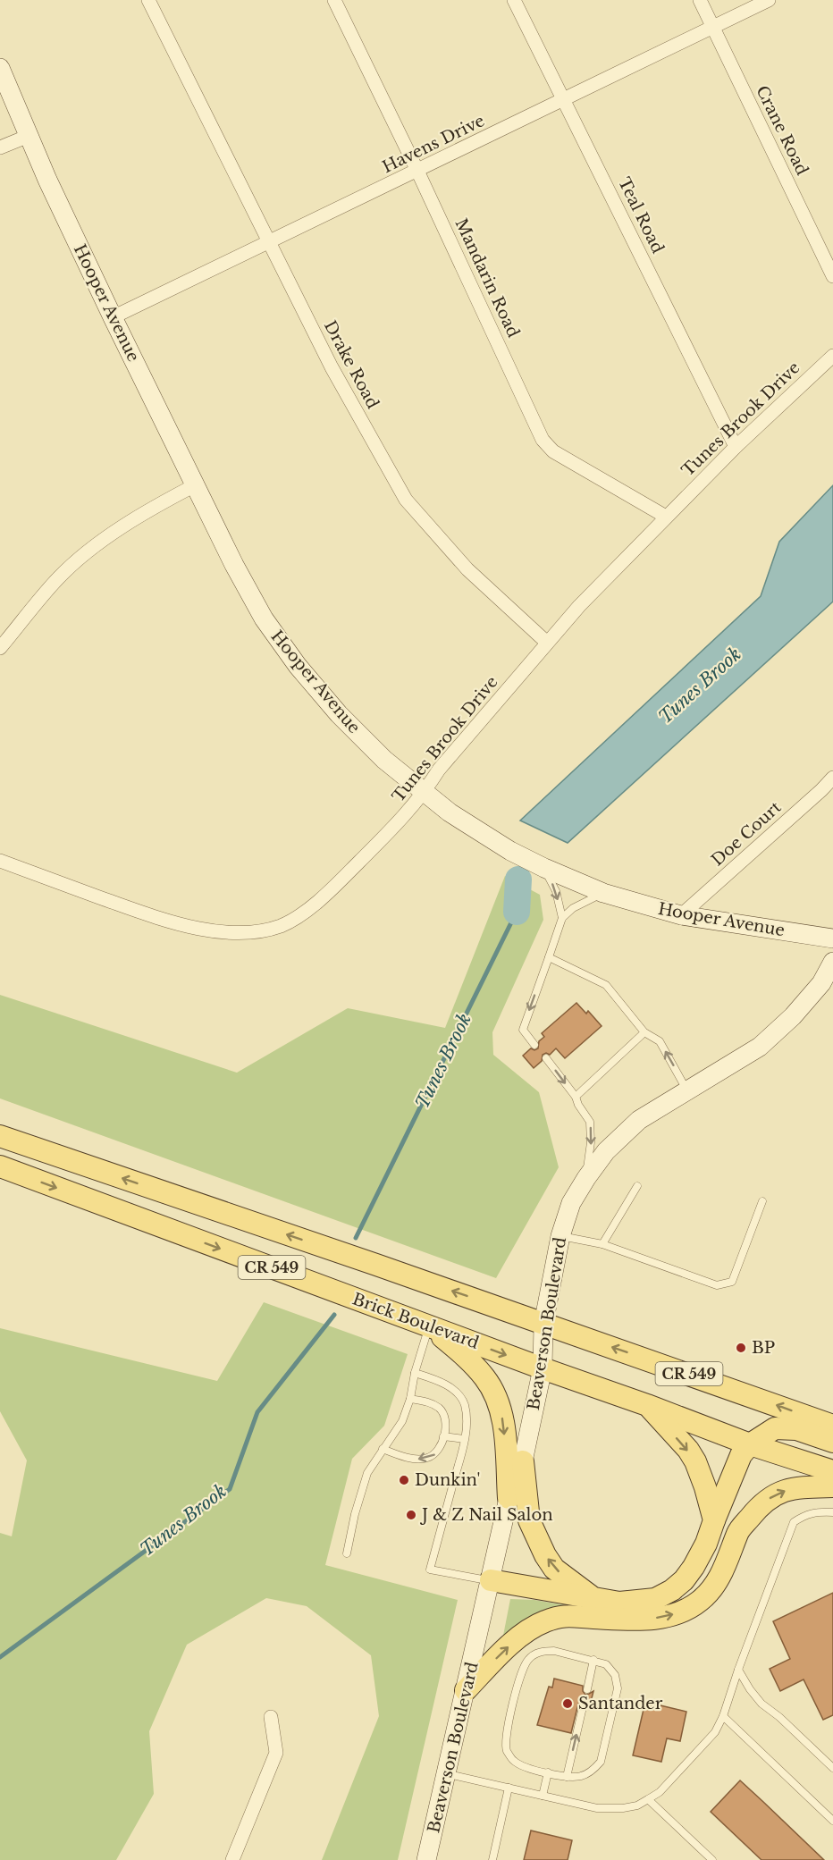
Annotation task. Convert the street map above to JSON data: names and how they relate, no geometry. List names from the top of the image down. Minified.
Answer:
{"streets":{"main road":["Hooper Avenue","CR 549","Brick Boulevard","Beaverson Boulevard"],"street":["Crane Road","Havens Drive","Teal Road","Mandarin Road","Drake Road","Tunes Brook Drive","Doe Court"]},"crossings":[["Crane Road","Havens Drive"],["Havens Drive","Teal Road"],["Havens Drive","Mandarin Road"],["Havens Drive","Hooper Avenue"],["Havens Drive","Drake Road"],["Teal Road","Tunes Brook Drive"],["Mandarin Road","Tunes Brook Drive"],["Hooper Avenue","Tunes Brook Drive"],["Hooper Avenue","Doe Court"],["Drake Road","Tunes Brook Drive"],["CR 549","Beaverson Boulevard"],["Brick Boulevard","Beaverson Boulevard"]],"water":["Tunes Brook"],"places":["BP","Dunkin'","J & Z Nail Salon","Santander"]}
